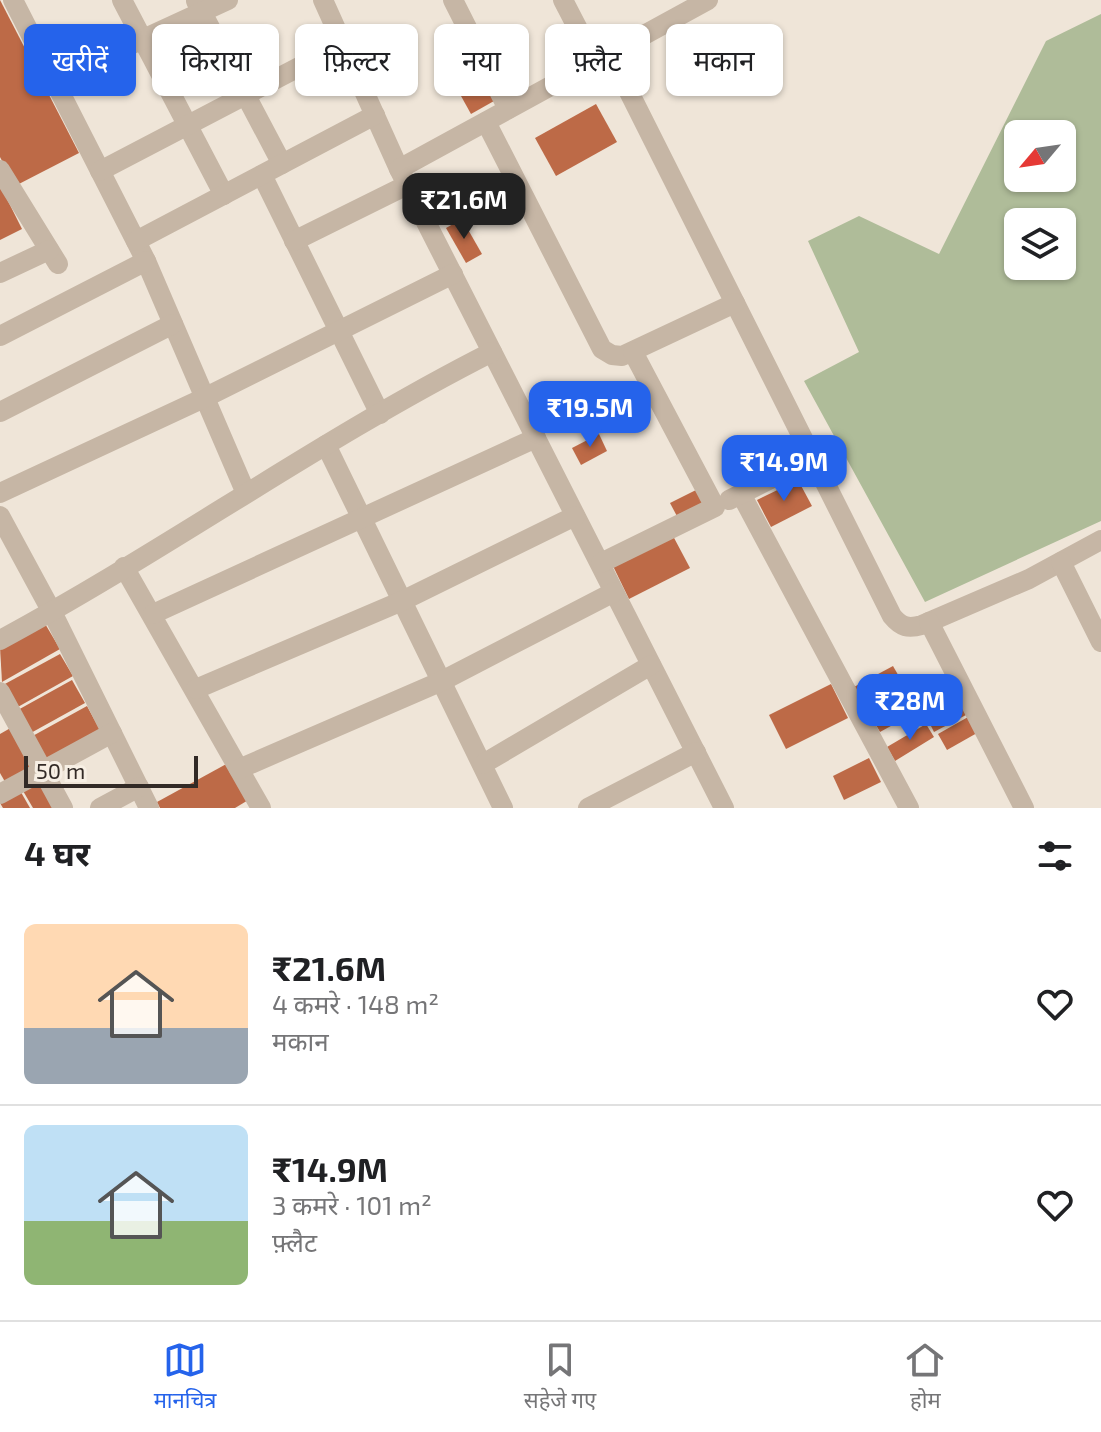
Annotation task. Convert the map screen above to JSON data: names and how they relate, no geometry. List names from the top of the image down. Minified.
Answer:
{"scale_bar":"50 m","north":"bottom left","page":{"chip":["खरीदें","किराया","फ़िल्टर","नया","फ़्लैट","मकान"],"price":["₹21.6M","₹19.5M","₹14.9M","₹28M"],"scale":"50 m","heading":"4 घर","list":[{"name":"₹21.6M","note":"4 कमरे · 148 m² · मकान"},{"name":"₹14.9M","note":"3 कमरे · 101 m² · फ़्लैट"}],"tabs":["मानचित्र","सहेजे गए","होम"]}}
